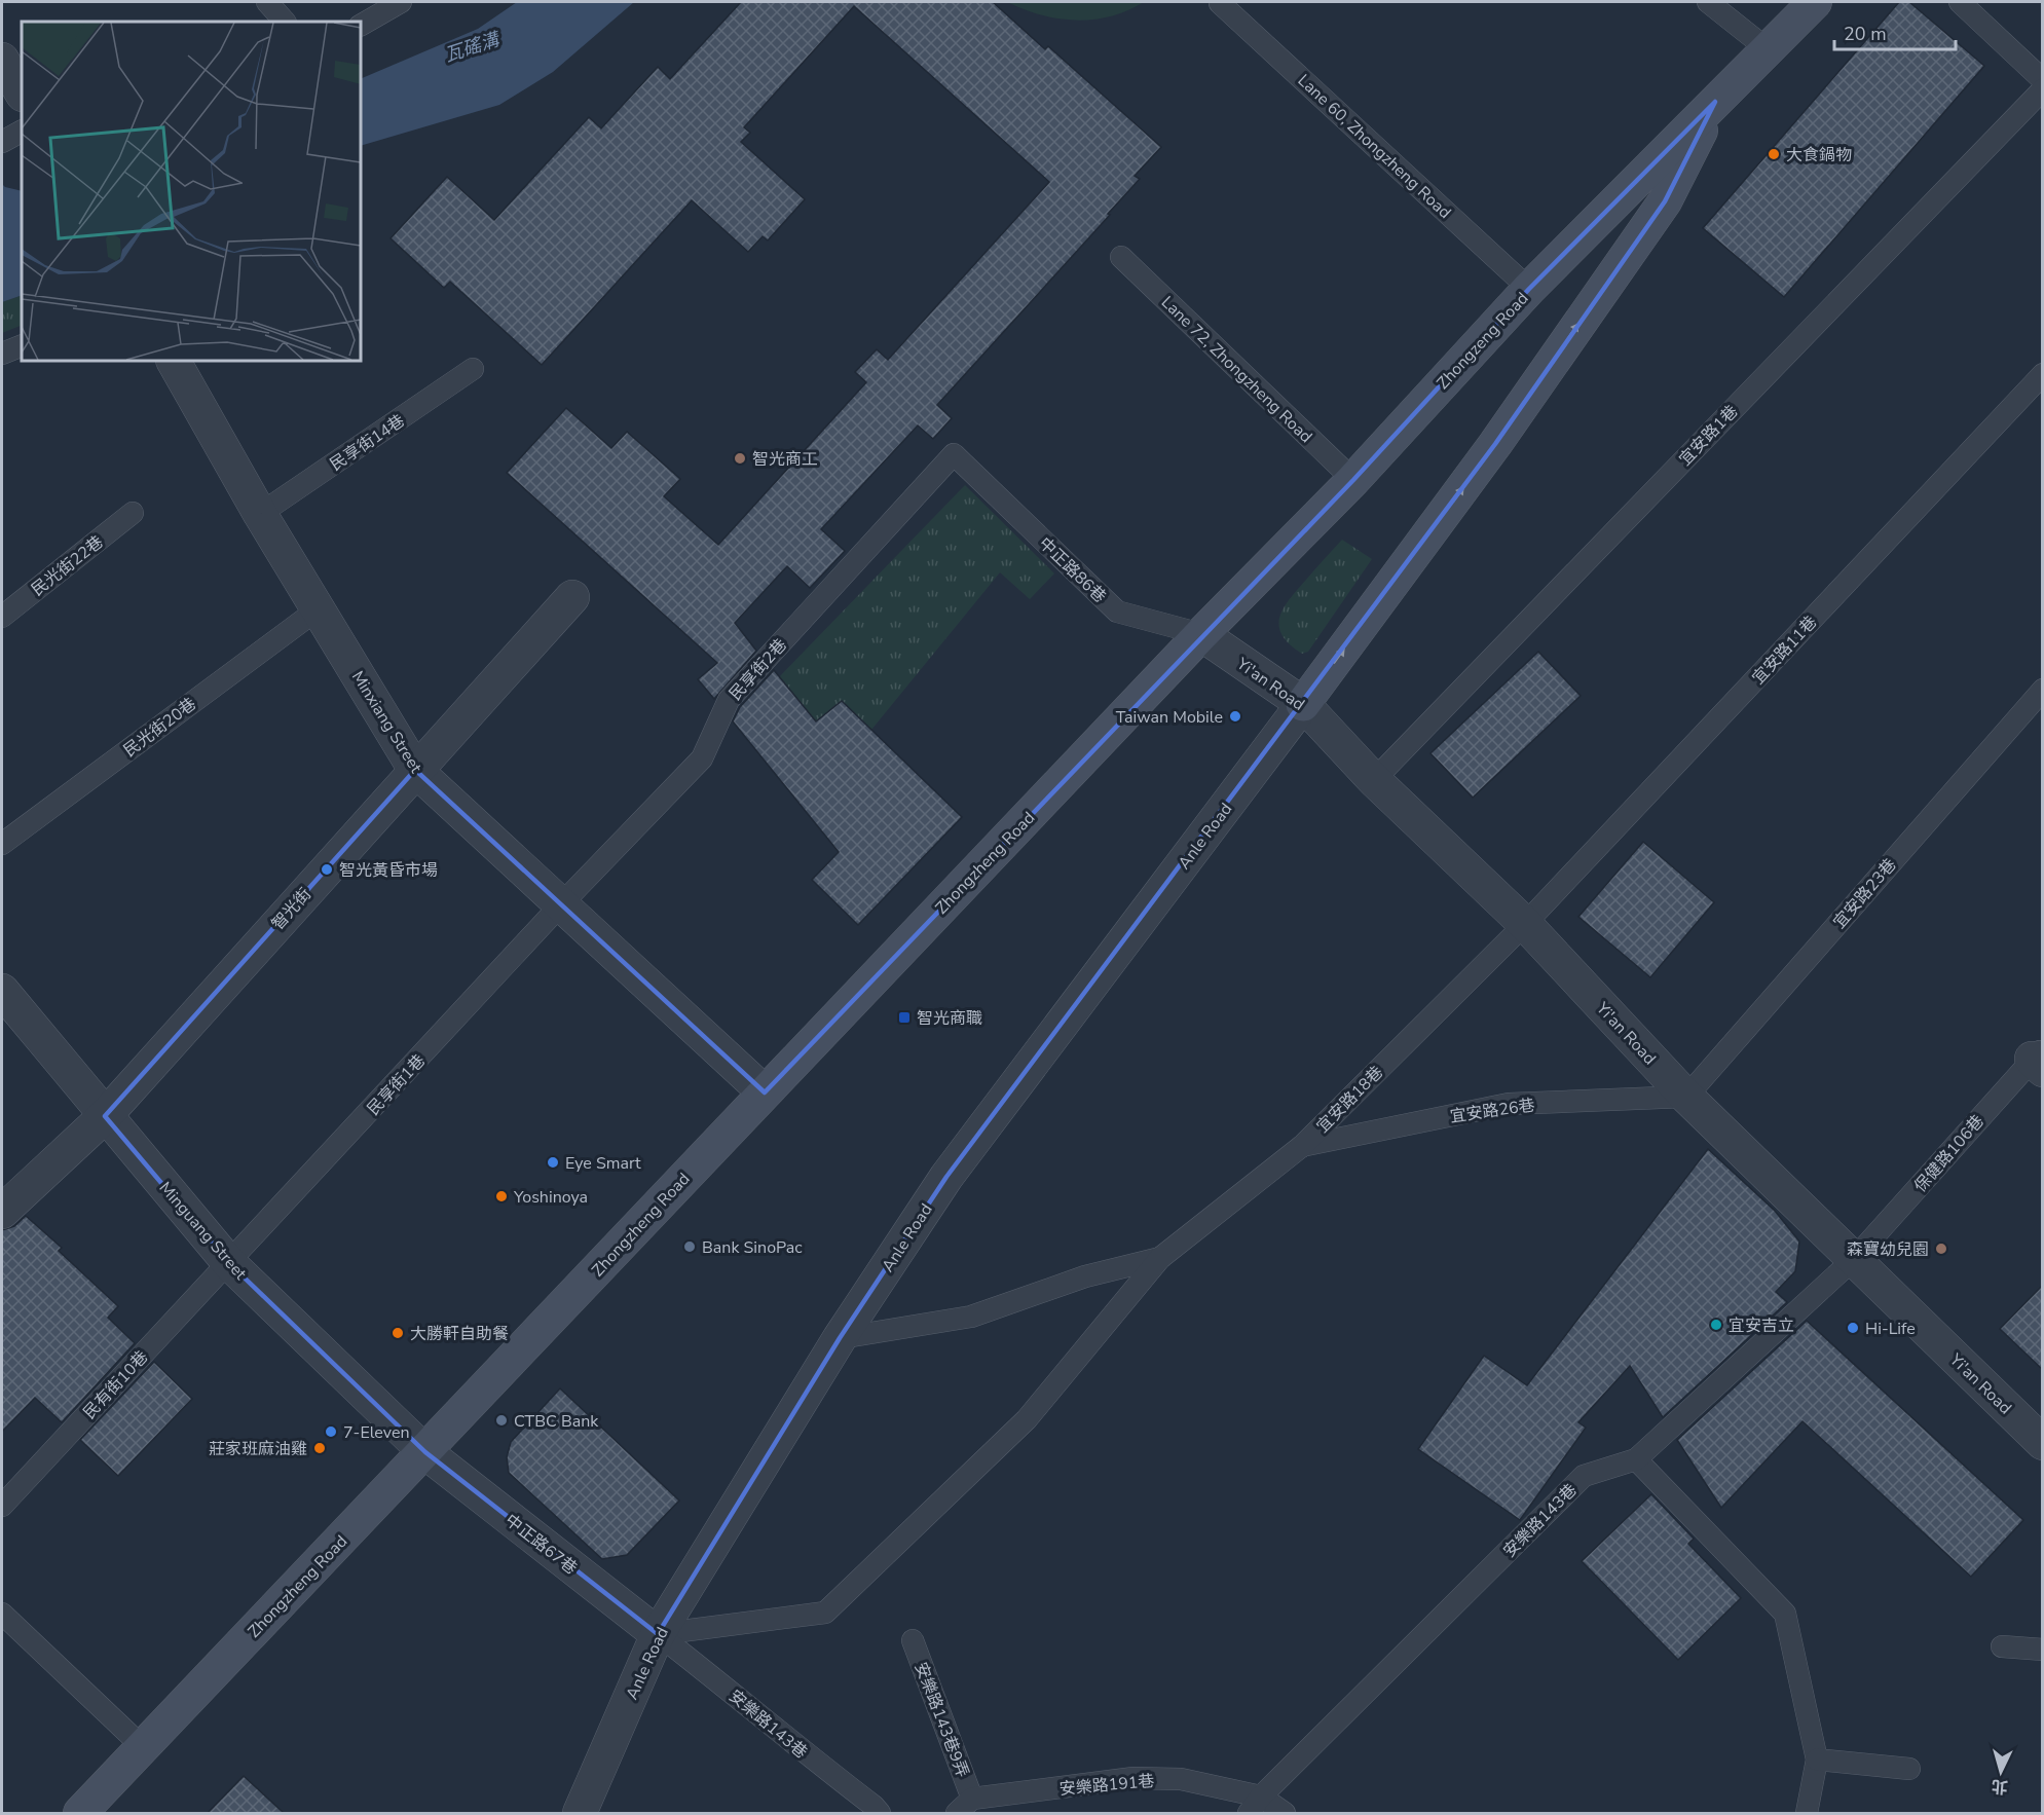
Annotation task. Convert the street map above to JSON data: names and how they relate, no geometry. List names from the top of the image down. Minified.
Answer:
{"streets":{"street":["Zhongzeng Road","Yi'an Road","Minxiang Street","Anle Road","Zhongzheng Road","智光街","Minguang Street","中正路67巷"],"lane":["Lane 60, Zhongzheng Road","Lane 72, Zhongzheng Road","宜安路1巷","民享街14巷","民光街22巷","中正路86巷","宜安路11巷","民享街2巷","民光街20巷","宜安路23巷","民享街1巷","宜安路18巷","宜安路26巷","保健路106巷","民有街10巷","安樂路143巷","安樂路143巷9弄","安樂路191巷"]},"crossings":[["Lane 60, Zhongzheng Road","Zhongzeng Road"],["Zhongzeng Road","Lane 72, Zhongzheng Road"],["Zhongzeng Road","中正路86巷"],["Zhongzeng Road","Yi'an Road"],["Zhongzeng Road","Zhongzheng Road"],["宜安路1巷","Yi'an Road"],["民享街14巷","Minxiang Street"],["中正路86巷","民享街2巷"],["中正路86巷","Yi'an Road"],["中正路86巷","Zhongzheng Road"],["宜安路11巷","Yi'an Road"],["宜安路11巷","宜安路18巷"],["民享街2巷","Minxiang Street"],["民享街2巷","民享街1巷"],["Yi'an Road","Anle Road"],["Yi'an Road","Zhongzheng Road"],["Yi'an Road","宜安路23巷"],["Yi'an Road","宜安路18巷"],["Yi'an Road","宜安路26巷"],["Yi'an Road","保健路106巷"],["Yi'an Road","安樂路143巷"],["Minxiang Street","民光街20巷"],["Minxiang Street","Zhongzheng Road"],["Minxiang Street","智光街"],["Minxiang Street","民享街1巷"],["Anle Road","安樂路143巷"],["Anle Road","中正路67巷"],["Zhongzheng Road","Minguang Street"],["Zhongzheng Road","中正路67巷"],["宜安路23巷","宜安路26巷"],["智光街","Minguang Street"],["民享街1巷","Minguang Street"],["民享街1巷","民有街10巷"],["宜安路18巷","宜安路26巷"],["保健路106巷","安樂路143巷"],["Minguang Street","民有街10巷"],["Minguang Street","中正路67巷"],["安樂路143巷","中正路67巷"],["安樂路143巷","安樂路191巷"],["安樂路143巷9弄","安樂路191巷"]],"water":["瓦磘溝"],"places":{"other":["大食鍋物","智光商工","Taiwan Mobile","智光黃昏市場","Eye Smart","Yoshinoya","Bank SinoPac","森寶幼兒園","宜安吉立","Hi-Life","大勝軒自助餐","CTBC Bank","7-Eleven","莊家班麻油雞"],"transit":["智光商職"]},"scale_bar":"20 m","north":"bottom"}
